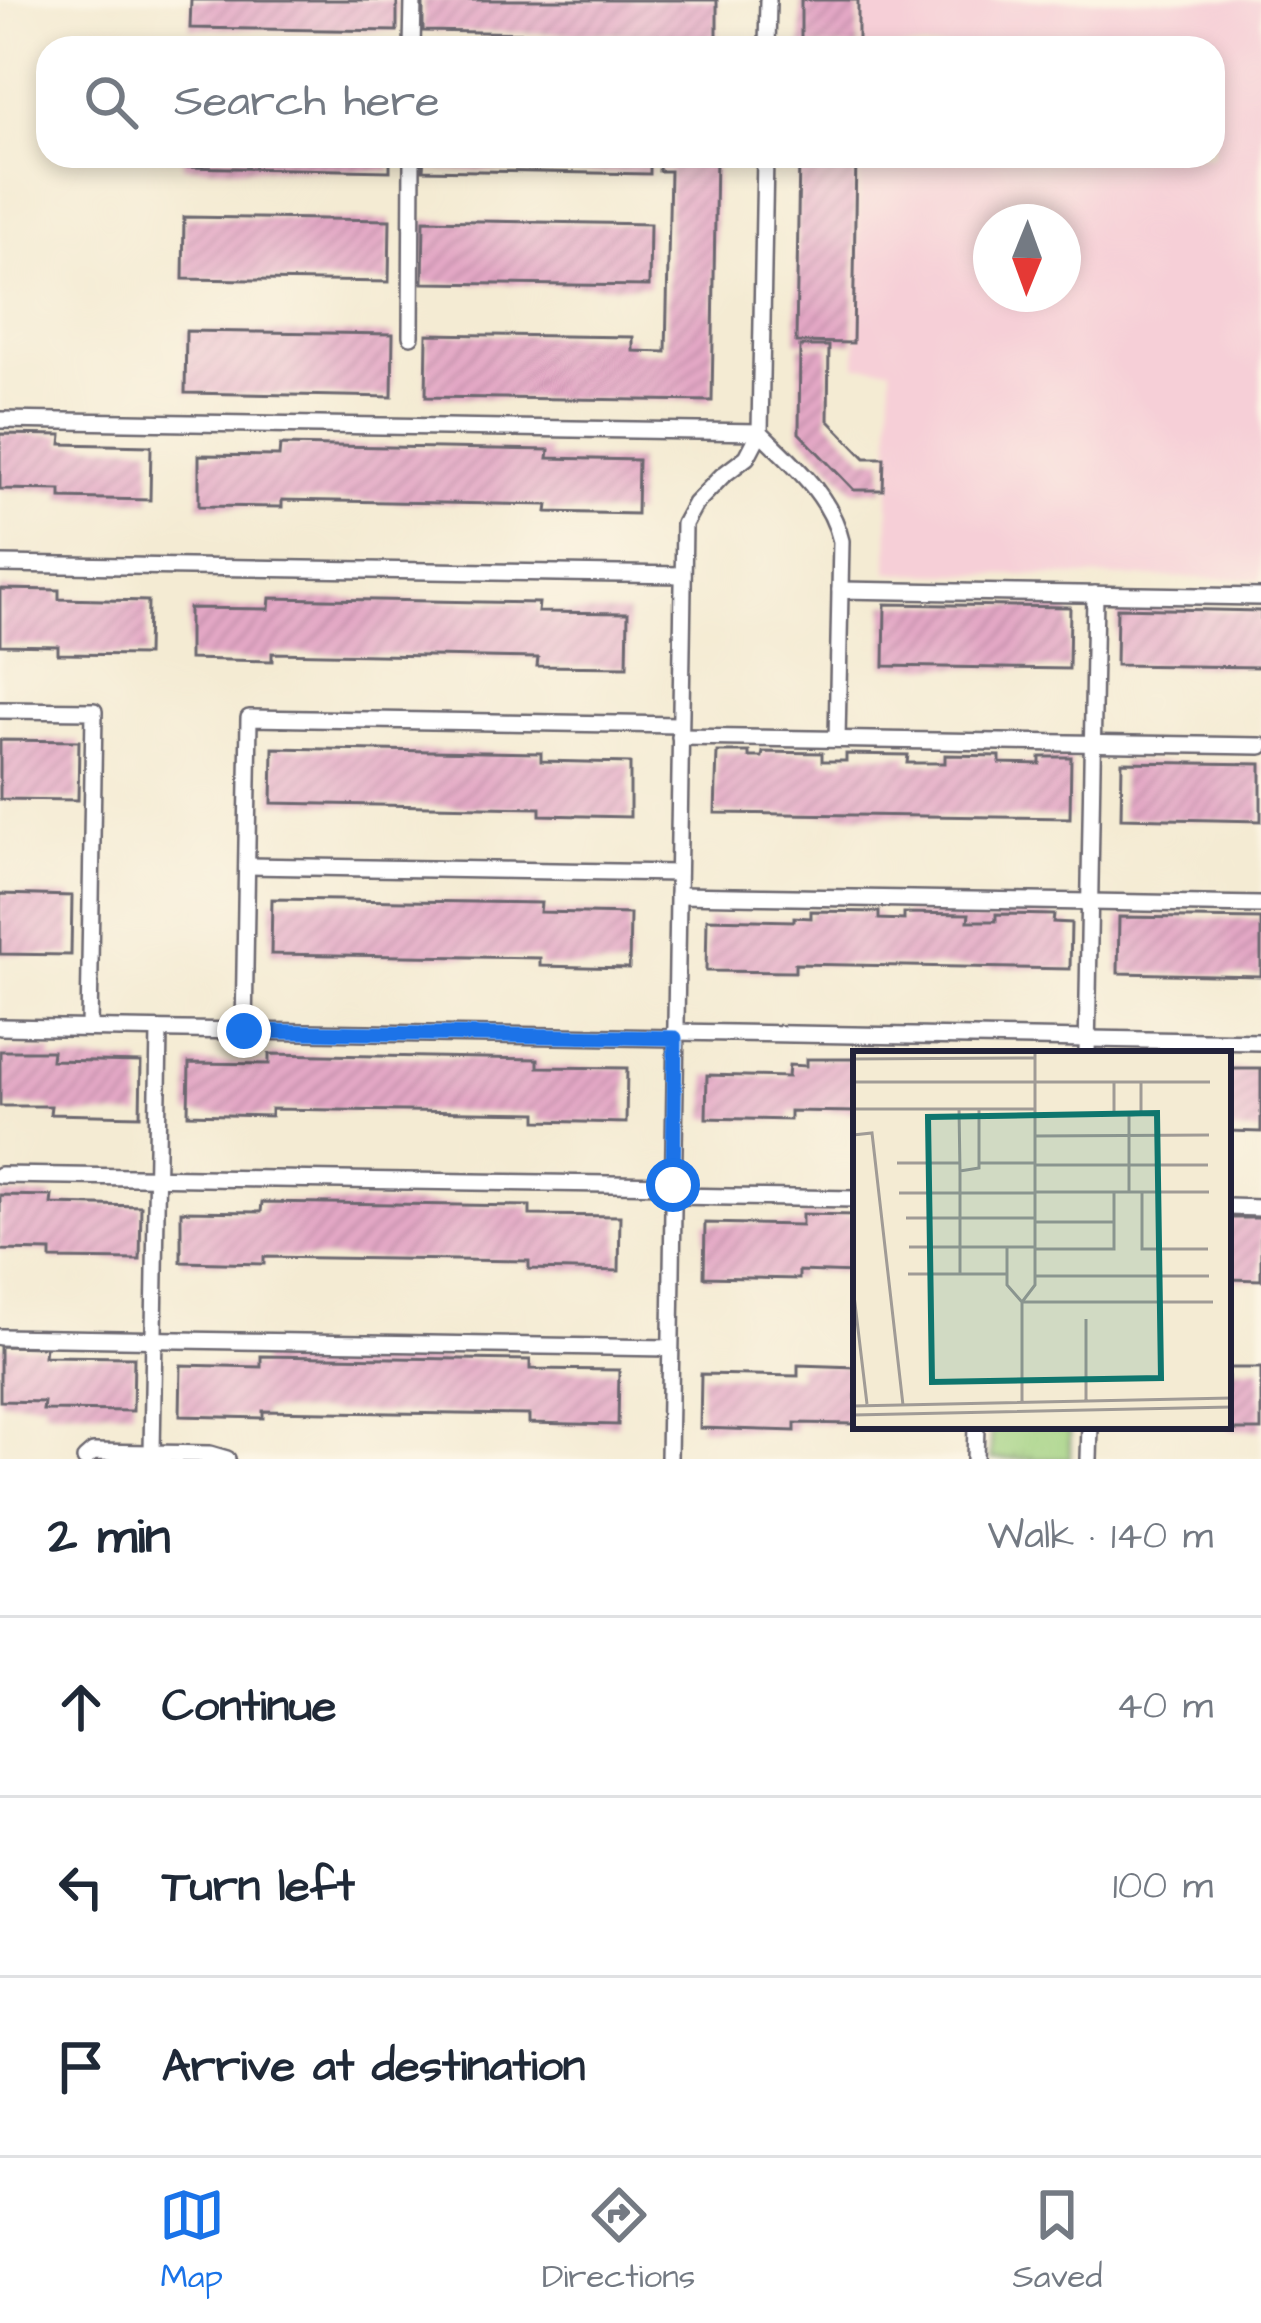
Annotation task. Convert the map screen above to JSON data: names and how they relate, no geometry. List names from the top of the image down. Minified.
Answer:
{"north":"bottom","page":{"search":"Search here","heading":["2 min","Walk · 140 m"],"list":[["Continue","40 m"],["Turn left","100 m"],"Arrive at destination"],"nav":["Map","Directions","Saved"]}}
